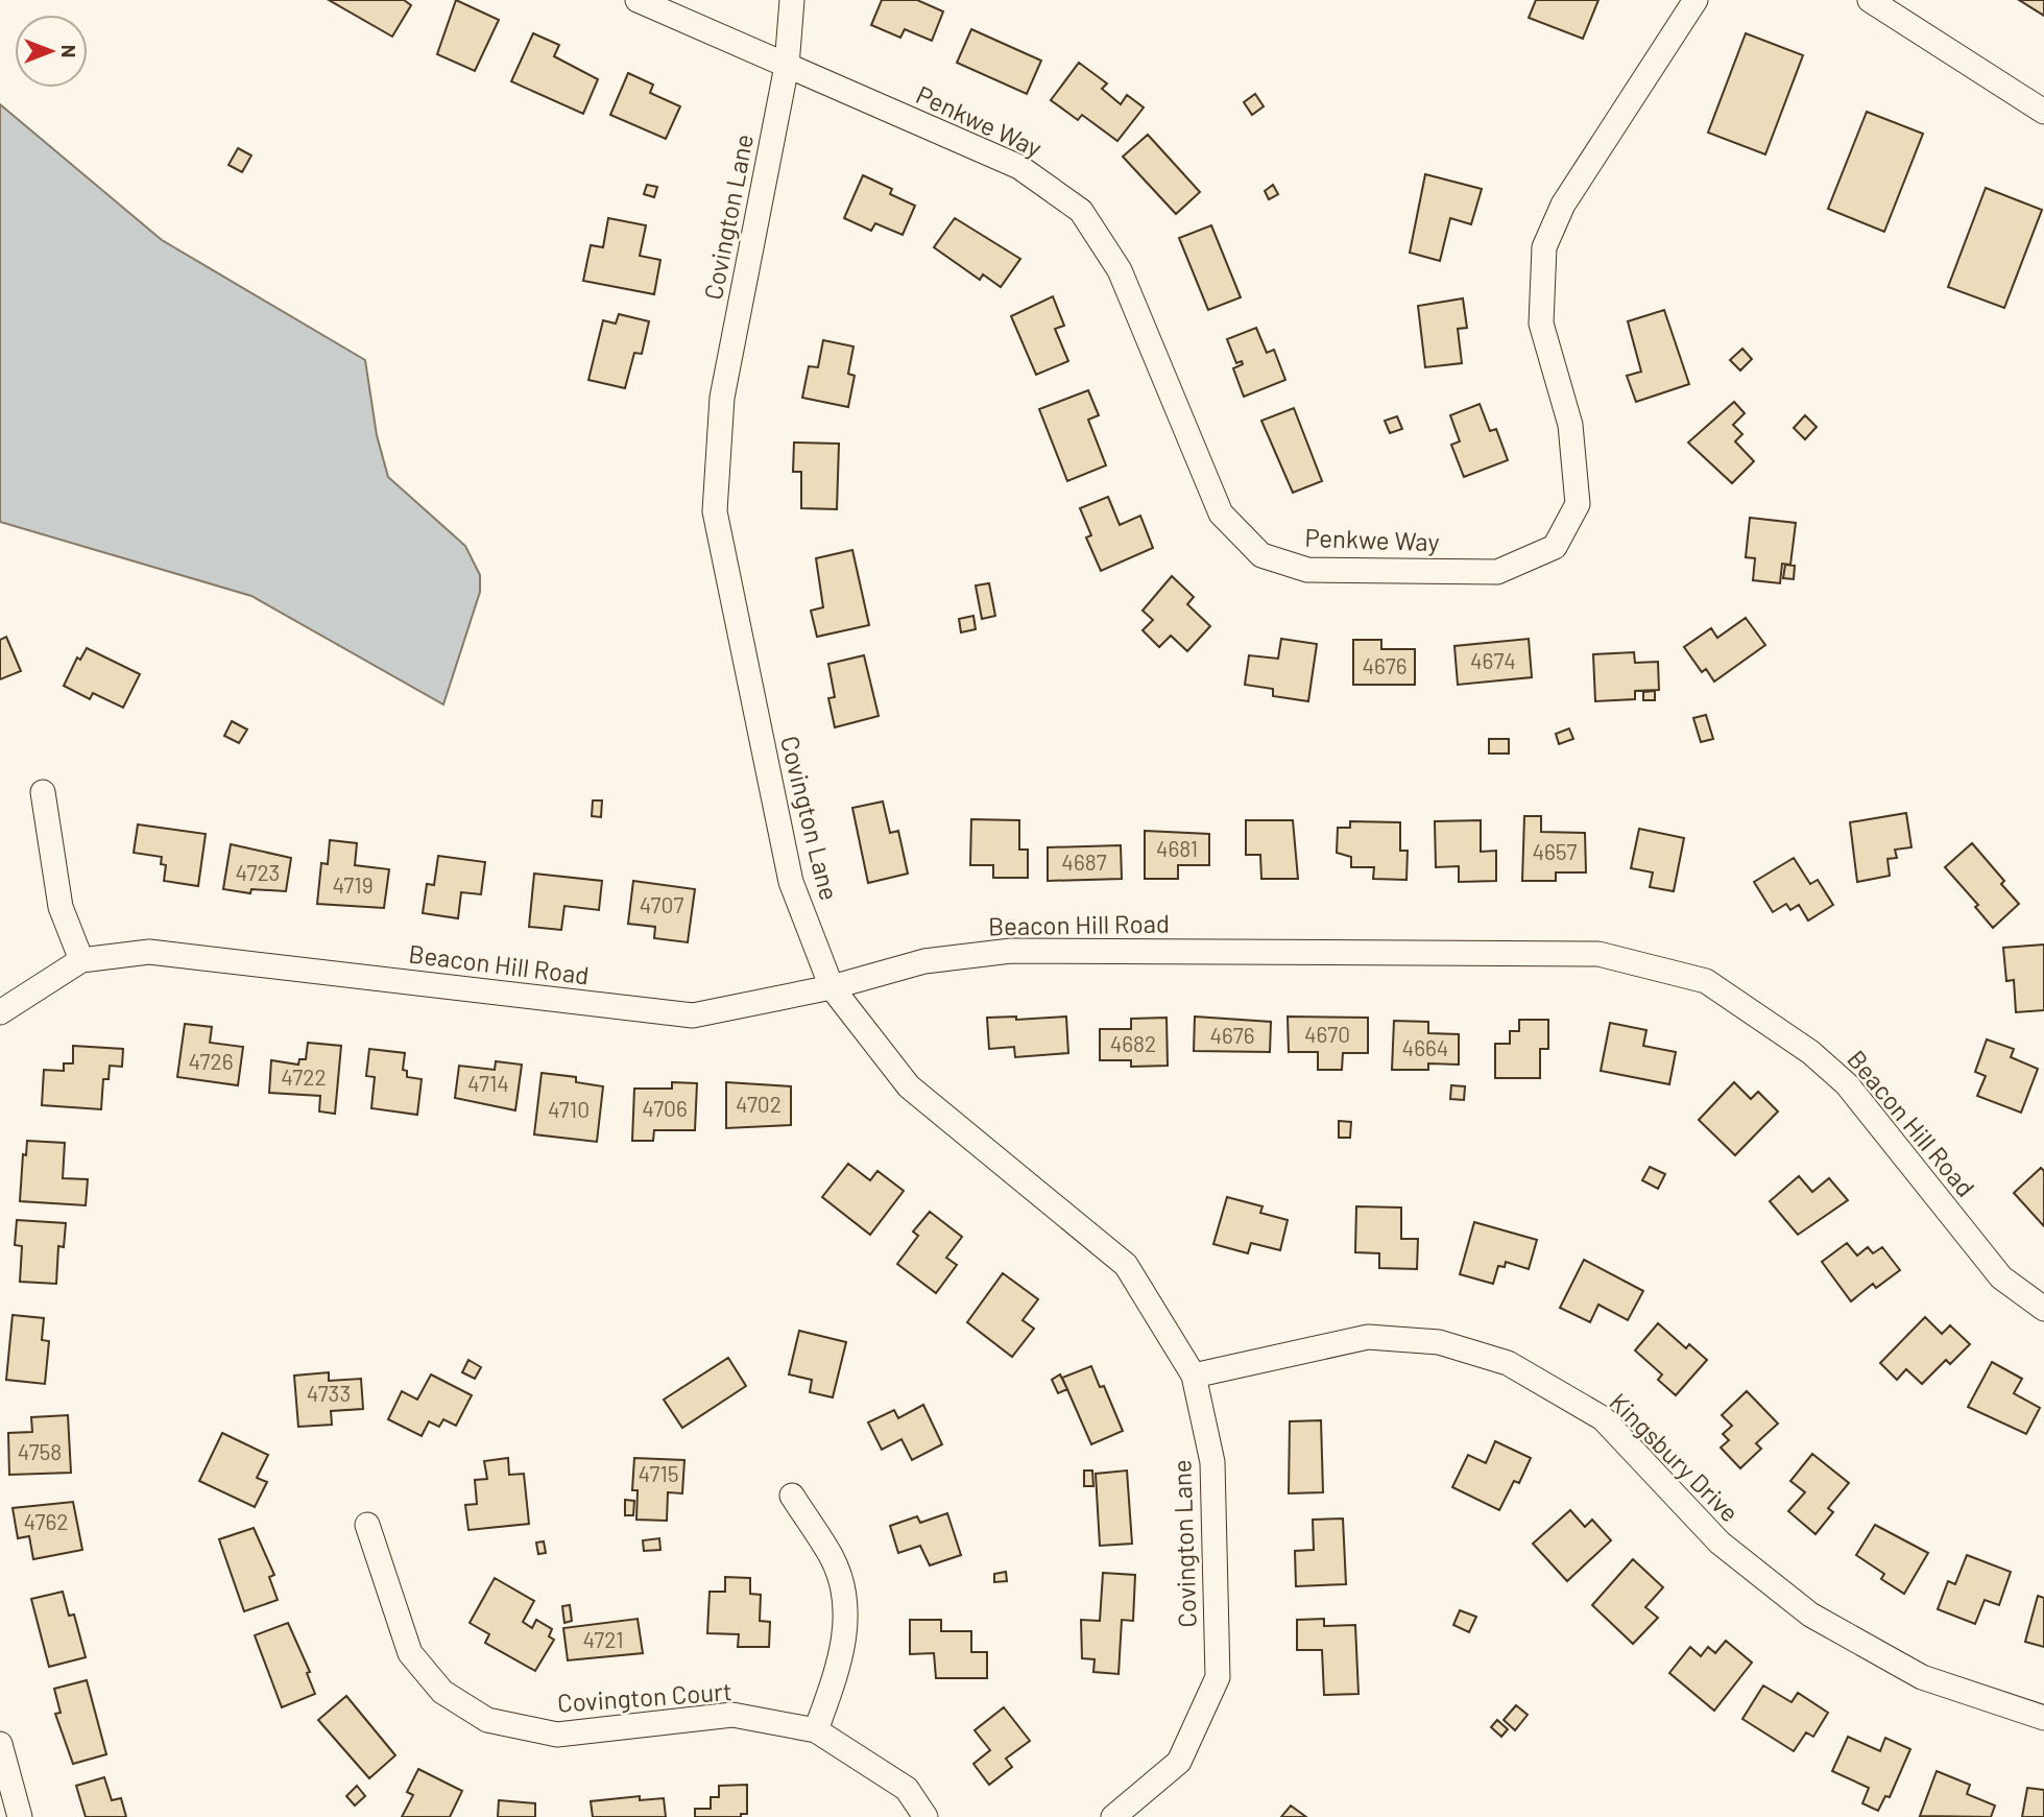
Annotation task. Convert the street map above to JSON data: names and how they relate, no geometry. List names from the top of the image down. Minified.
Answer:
{"streets":{"street":["Penkwe Way","Covington Lane","Beacon Hill Road","Kingsbury Drive","Covington Court"]},"crossings":[["Penkwe Way","Covington Lane"],["Covington Lane","Beacon Hill Road"],["Covington Lane","Kingsbury Drive"]],"house_numbers":["4674","4676","4681","4657","4687","4723","4719","4707","4670","4676","4682","4664","4726","4722","4714","4702","4706","4710","4733","4758","4715","4762","4721"],"north":"right"}
